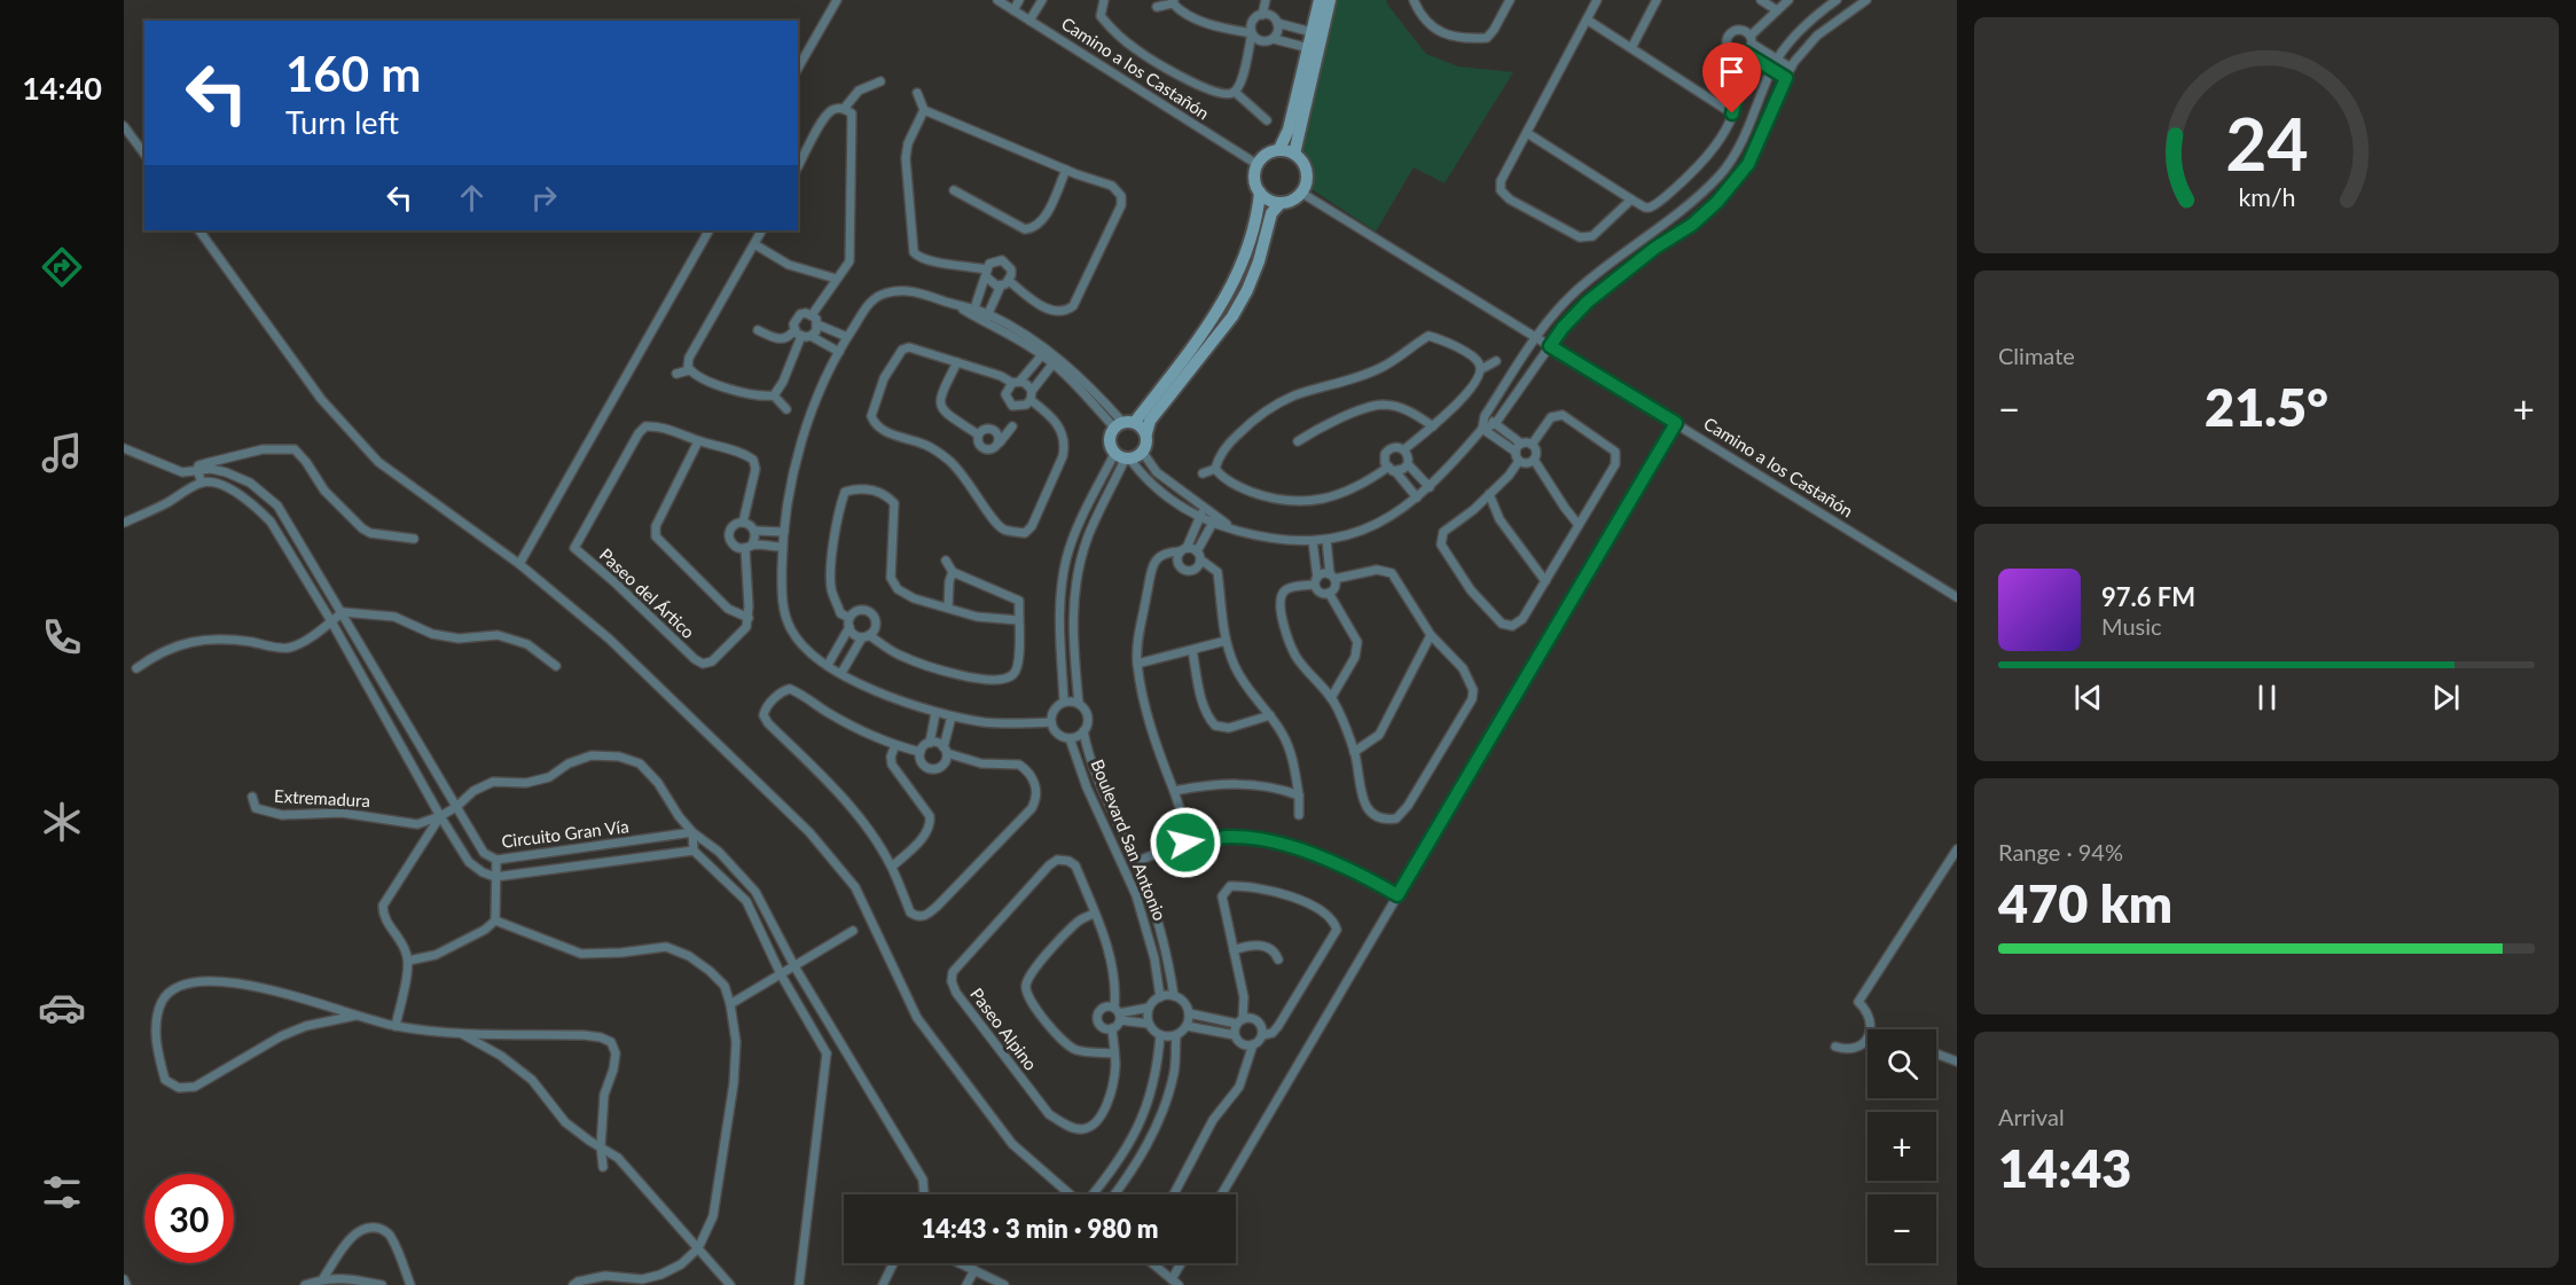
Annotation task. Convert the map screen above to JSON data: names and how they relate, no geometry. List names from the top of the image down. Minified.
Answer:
{"streets":{"street":["Camino a los Castañón","Paseo del Ártico","Extremadura","Circuito Gran Vía","Boulevard San Antonio","Paseo Alpino"]},"crossings":[["Extremadura","Circuito Gran Vía"]],"page":{"tabs":"14:40","turn":["160 m","Turn left"],"tile":["Climate",["Range · 94%","470 km"],["Arrival","14:43"]],"heat":["−","21.5°","+"],"song":["97.6 FM","Music"],"map_buttons":["+","−"],"limit":"30","trip":"14:43 · 3 min · 980 m","gauge":["24","km/h"]}}
